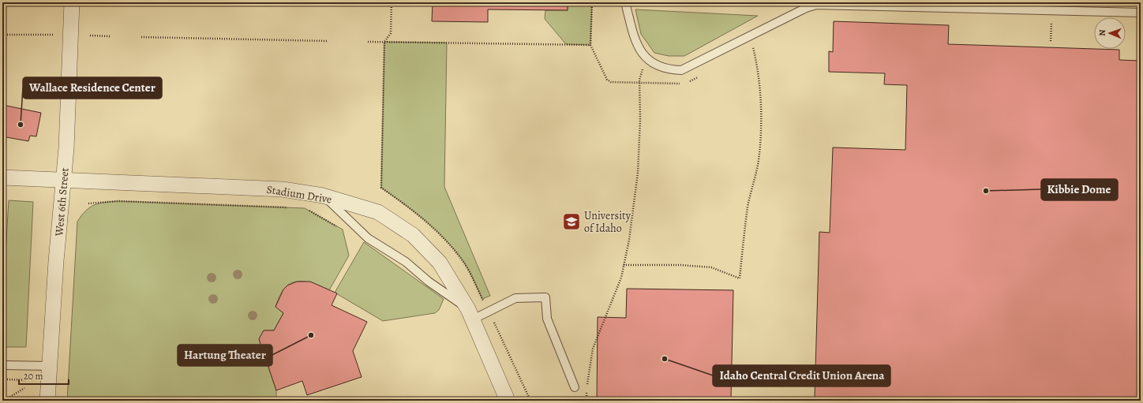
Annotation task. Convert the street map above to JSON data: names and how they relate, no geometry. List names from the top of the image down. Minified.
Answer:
{"streets":{"street":["Stadium Drive","West 6th Street"]},"crossings":[["Stadium Drive","West 6th Street"]],"places":{"other":["Wallace Residence Center","Kibbie Dome","Hartung Theater","Idaho Central Credit Union Arena"],"school or university":["University of Idaho"]},"scale_bar":"20 m","north":"left"}
